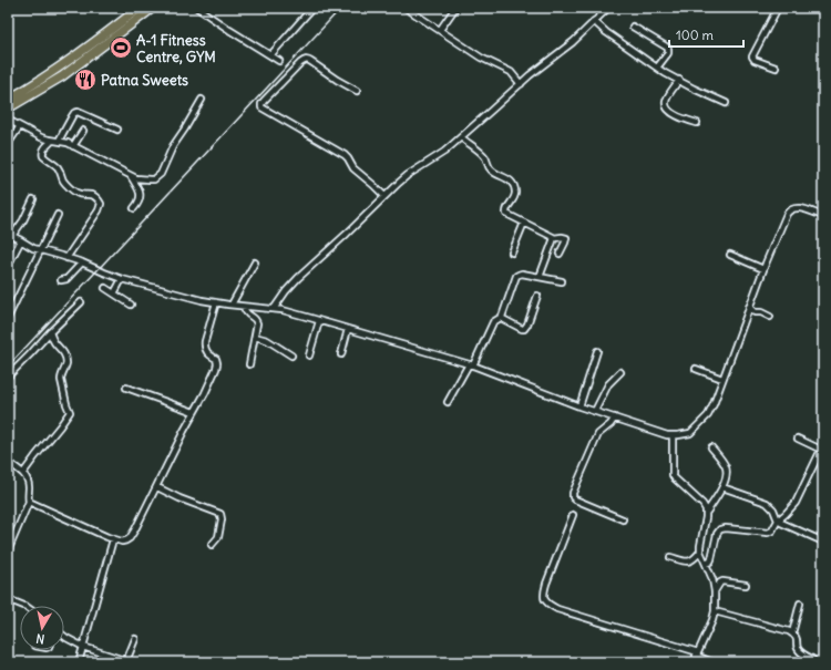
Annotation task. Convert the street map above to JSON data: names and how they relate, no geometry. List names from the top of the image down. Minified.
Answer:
{"places":{"sports":["A-1 Fitness Centre, GYM"],"restaurant":["Patna Sweets"]},"scale_bar":"100 m","north":"bottom"}
